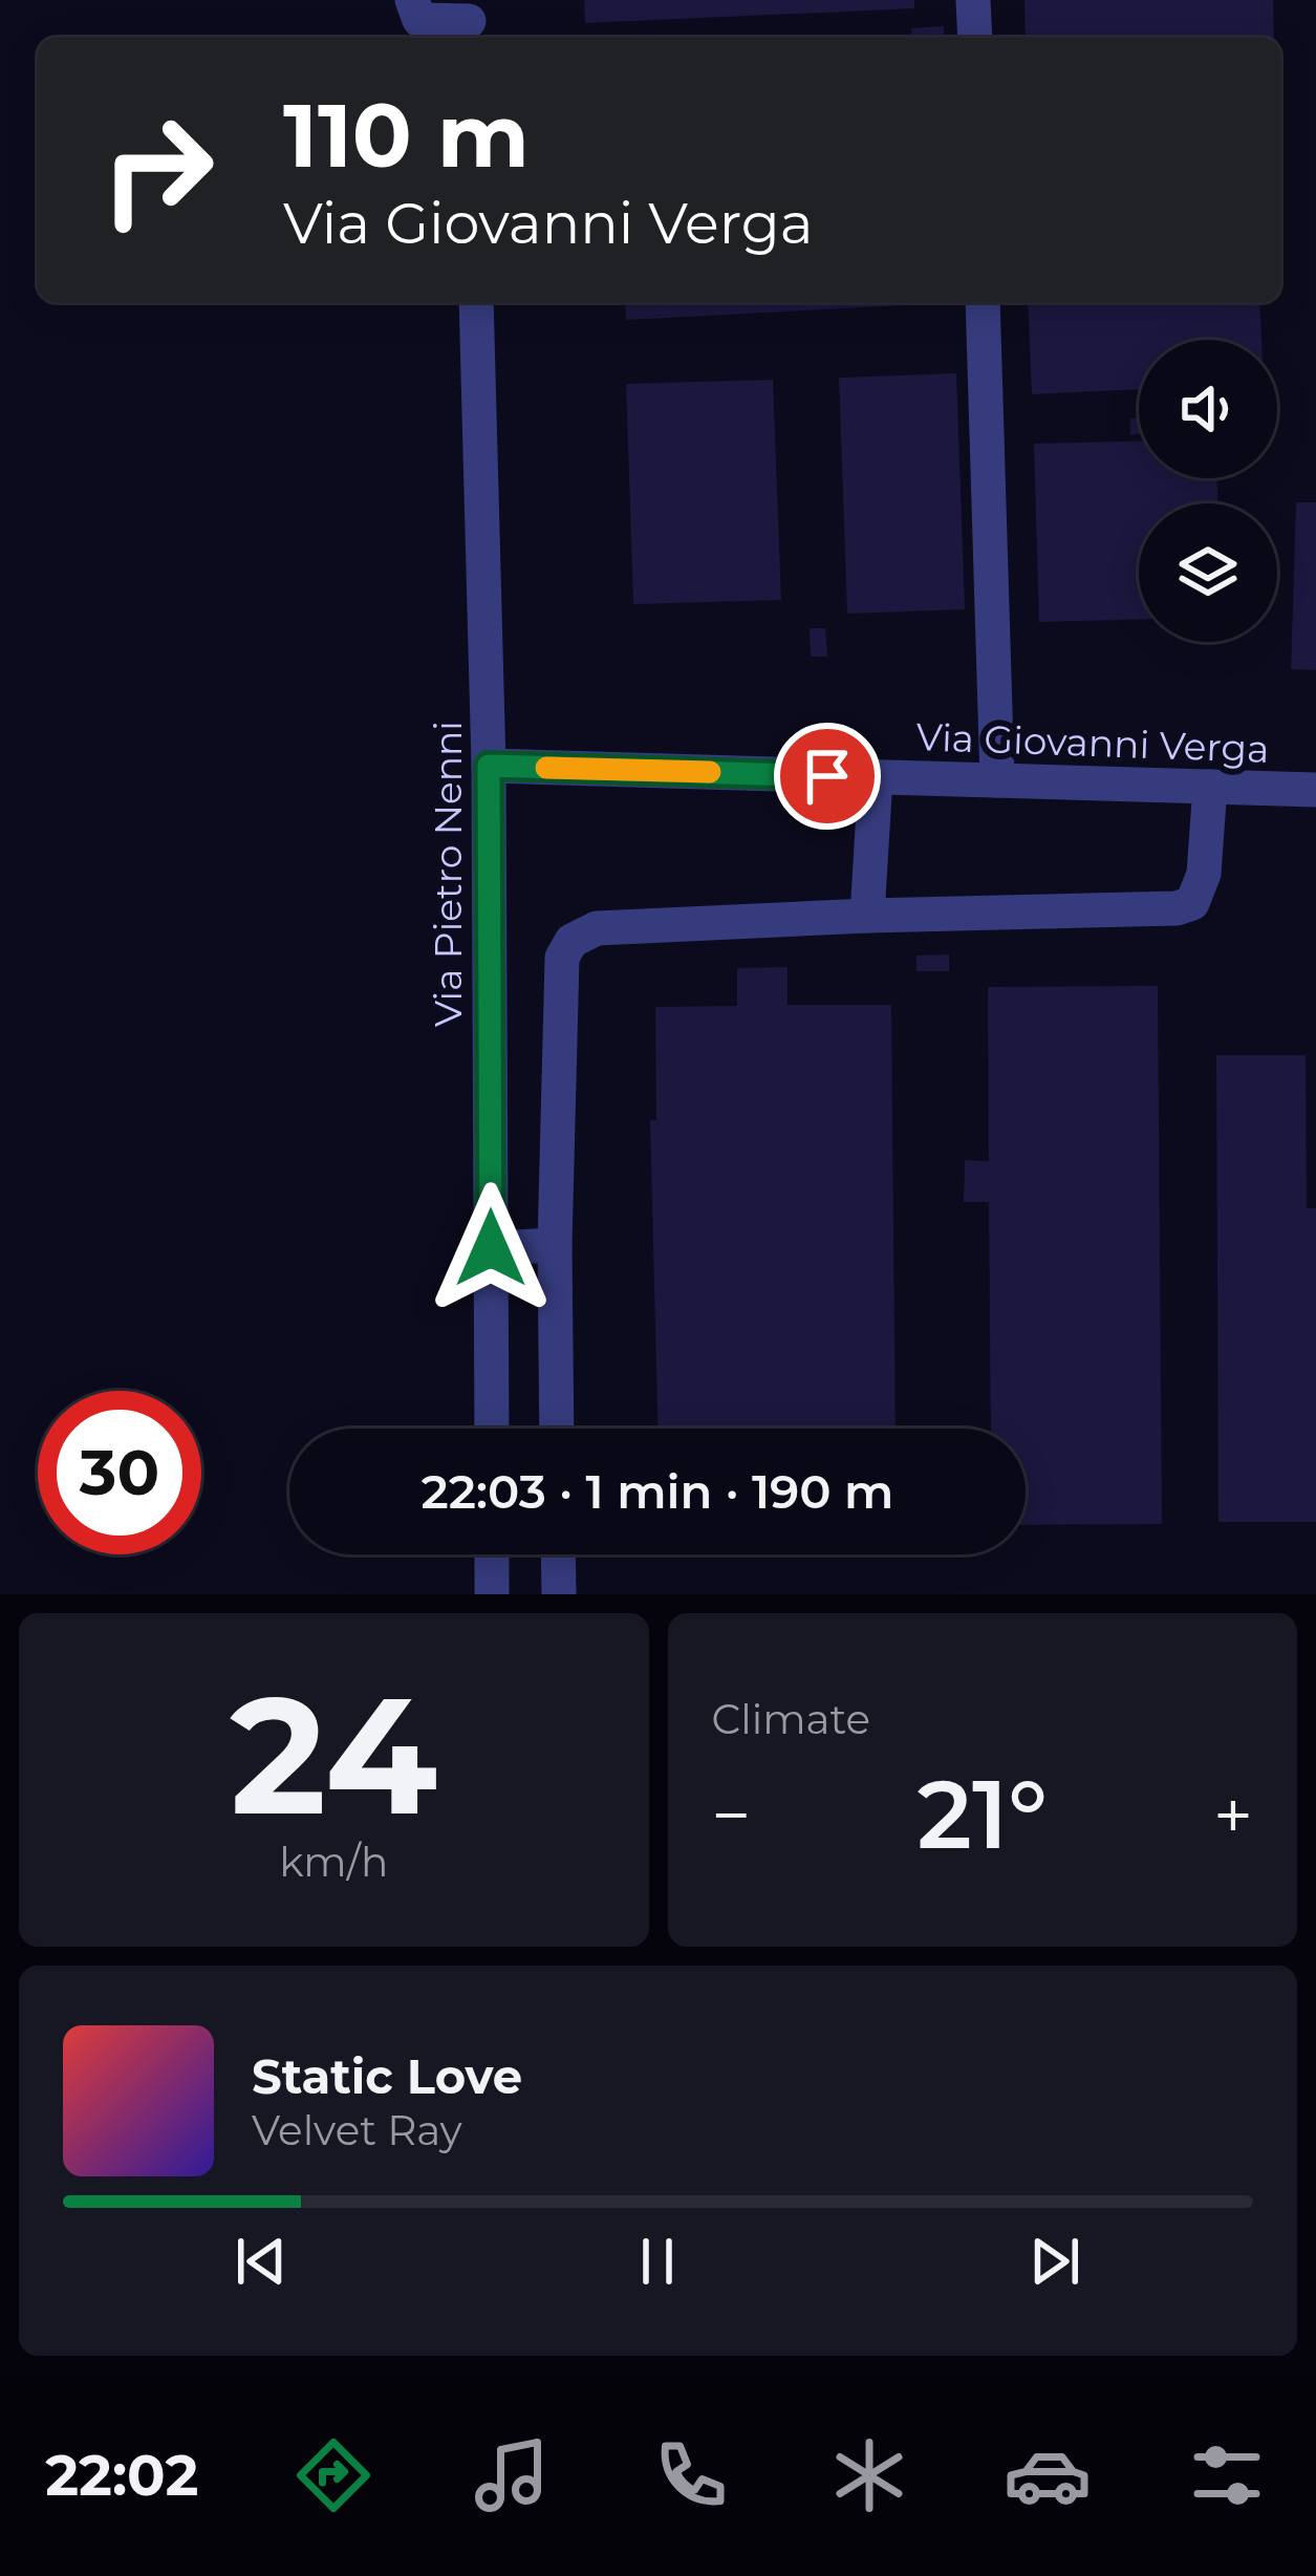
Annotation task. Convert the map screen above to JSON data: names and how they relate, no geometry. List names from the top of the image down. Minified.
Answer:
{"streets":{"street":["Via Giovanni Verga","Via Pietro Nenni"]},"crossings":[["Via Giovanni Verga","Via Pietro Nenni"]],"page":{"turn":["110 m","Via Giovanni Verga"],"limit":"30","trip":"22:03 · 1 min · 190 m","tile":[["24","km/h"],"Climate"],"heat":["−","21°","+"],"song":["Static Love","Velvet Ray"],"tabs":"22:02"}}
